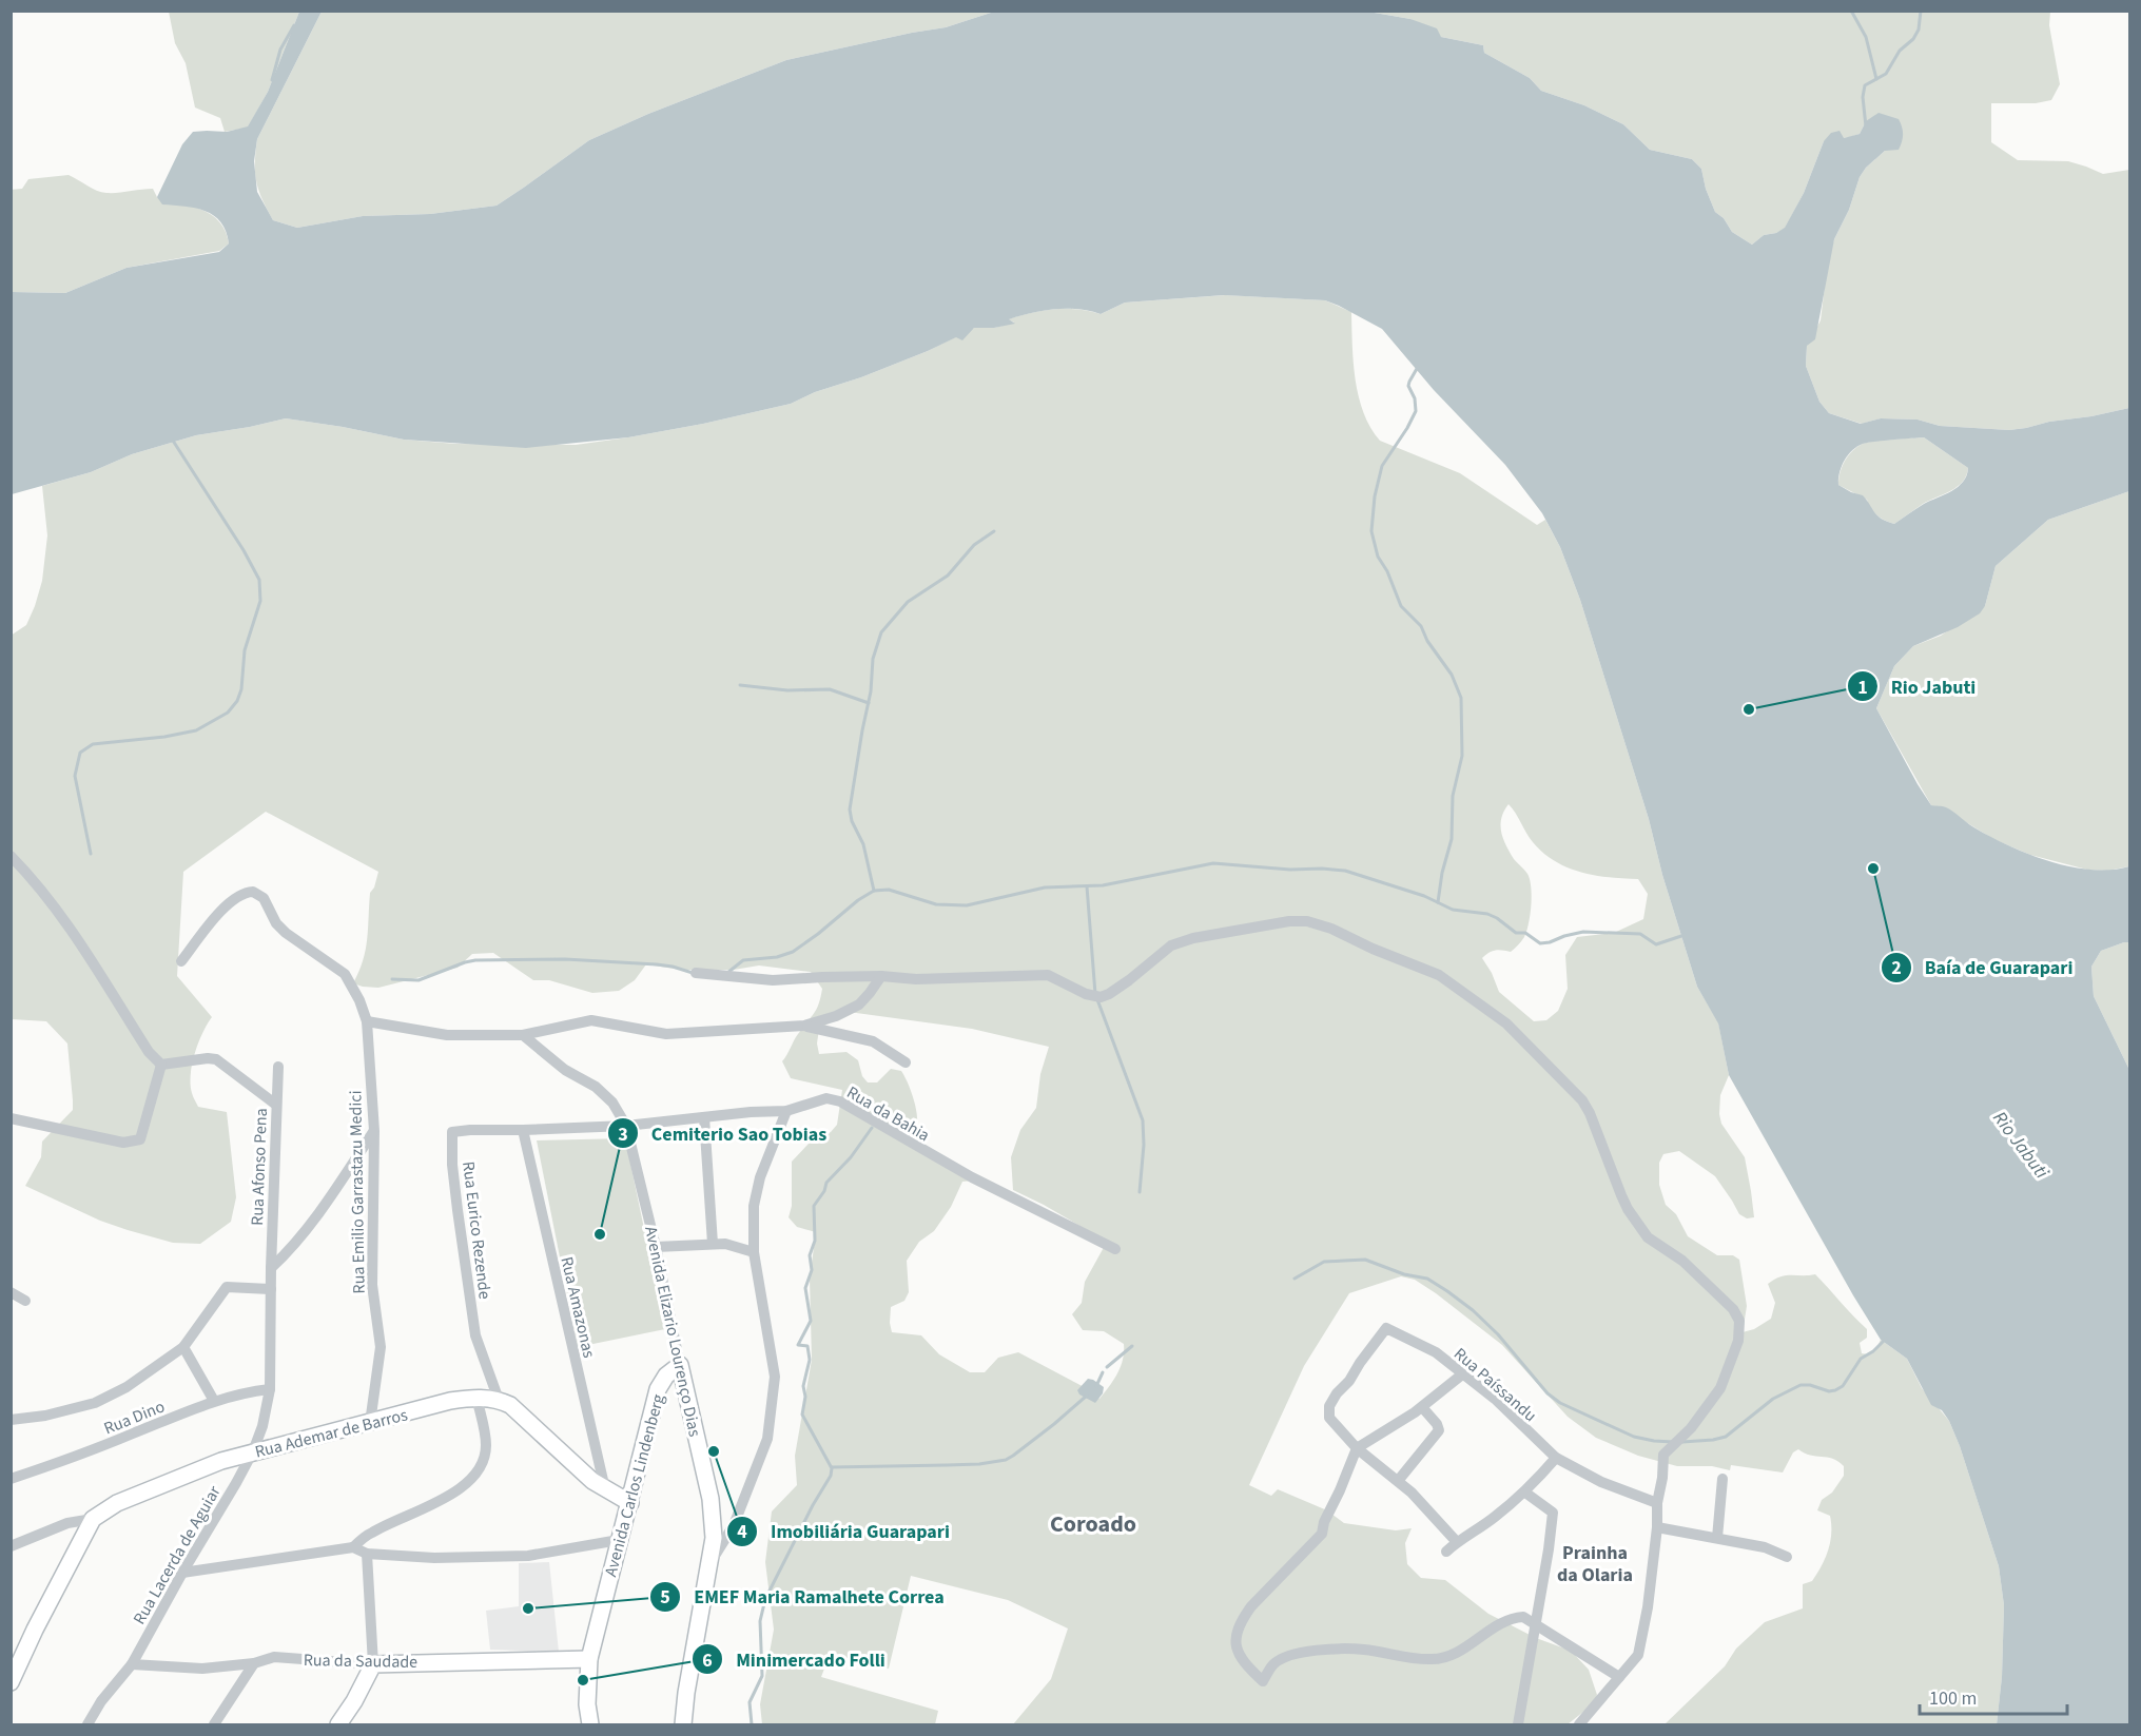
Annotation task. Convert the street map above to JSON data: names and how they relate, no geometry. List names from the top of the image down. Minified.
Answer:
{"streets":{"street":["Rua da Bahia","Rua Afonso Pena","Rua Emilio Garrastazu Medici","Rua Eurico Rezende","Rua Amazonas","Avenida Elizario Lourenço Dias","Rua Paíssandu","Rua Dino","Rua Ademar de Barros","Avenida Carlos Lindenberg","Rua Lacerda de Aguiar","Rua da Saudade"]},"crossings":[["Rua da Bahia","Rua Eurico Rezende"],["Rua da Bahia","Rua Amazonas"],["Rua da Bahia","Avenida Elizario Lourenço Dias"],["Rua Afonso Pena","Rua Dino"],["Rua Afonso Pena","Rua Lacerda de Aguiar"],["Rua Emilio Garrastazu Medici","Rua Ademar de Barros"],["Rua Eurico Rezende","Rua Amazonas"],["Rua Eurico Rezende","Rua Ademar de Barros"],["Rua Amazonas","Rua Ademar de Barros"],["Avenida Elizario Lourenço Dias","Avenida Carlos Lindenberg"],["Rua Dino","Rua Lacerda de Aguiar"],["Rua Ademar de Barros","Avenida Carlos Lindenberg"],["Rua Ademar de Barros","Rua Lacerda de Aguiar"],["Avenida Carlos Lindenberg","Rua da Saudade"],["Rua Lacerda de Aguiar","Rua da Saudade"]],"districts":["Coroado","Prainha da Olaria"],"water":["Rio Jabuti"],"places":["Rio Jabuti","Baía de Guarapari","Cemiterio Sao Tobias","Imobiliária Guarapari","EMEF Maria Ramalhete Correa","Minimercado Folli"],"scale_bar":"100 m"}
